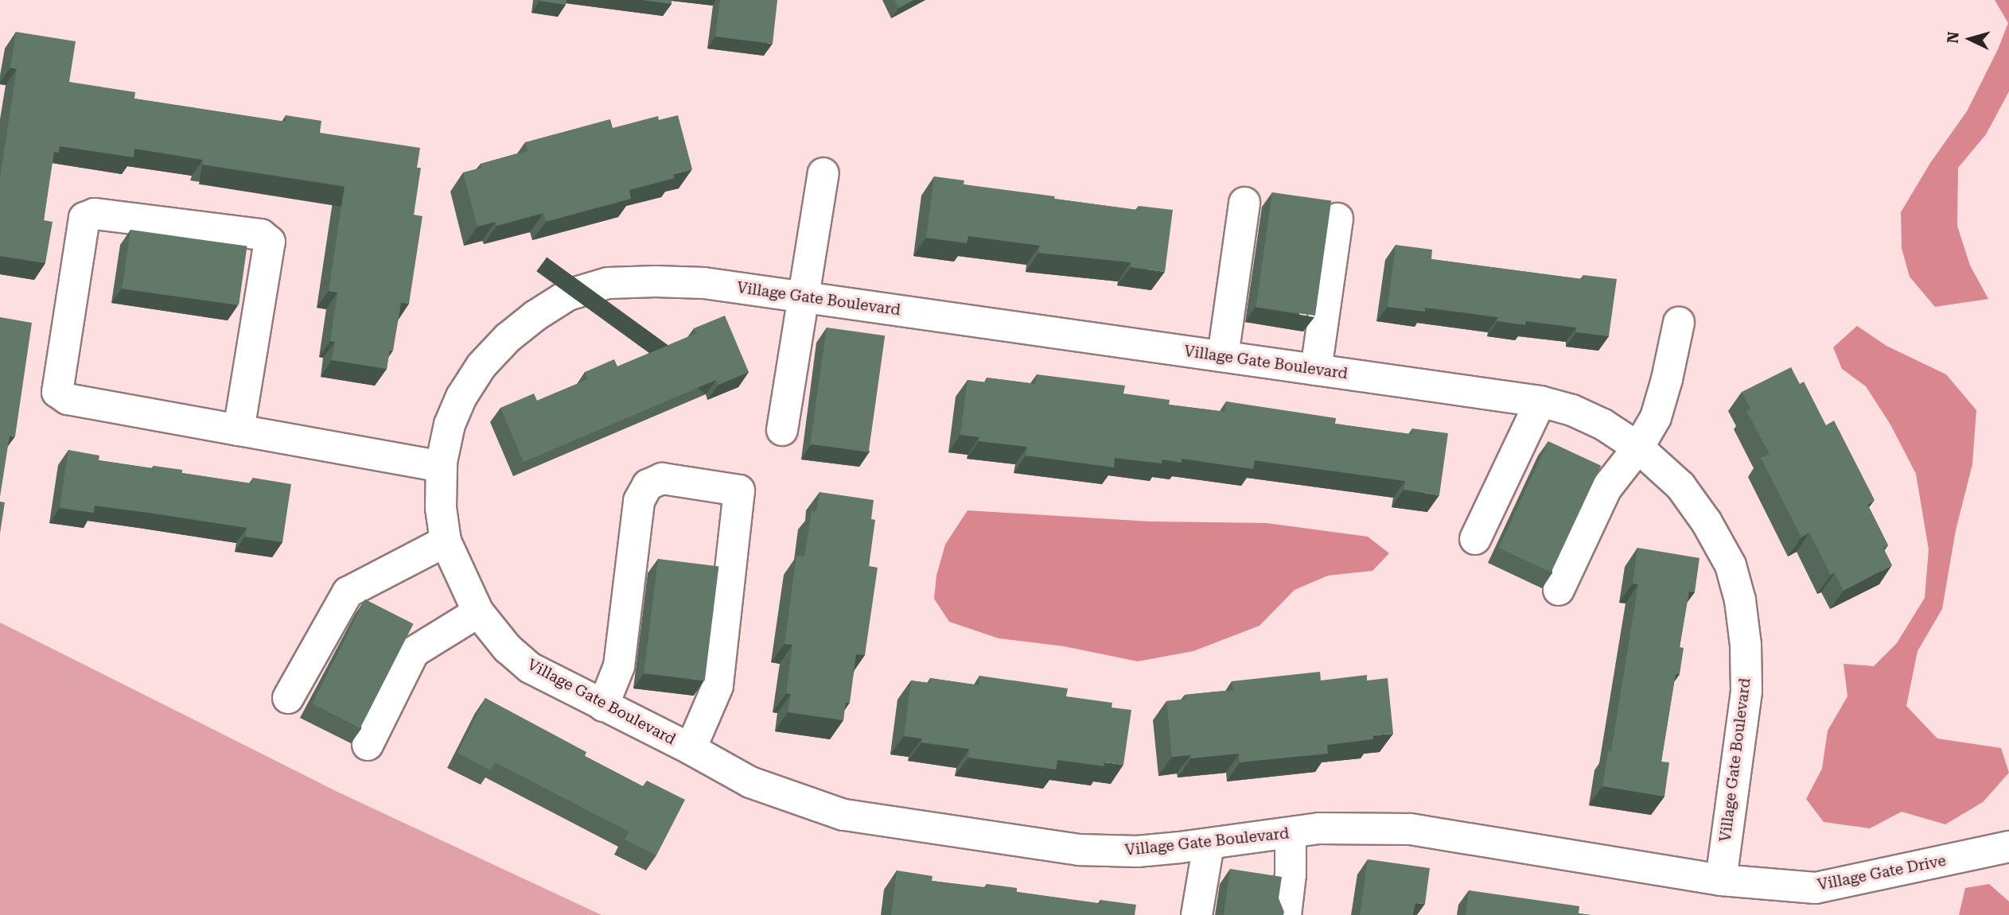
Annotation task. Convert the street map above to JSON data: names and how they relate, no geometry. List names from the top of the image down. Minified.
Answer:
{"streets":{"street":["Village Gate Boulevard","Village Gate Drive"]},"crossings":[["Village Gate Boulevard","Village Gate Drive"]],"north":"left"}
